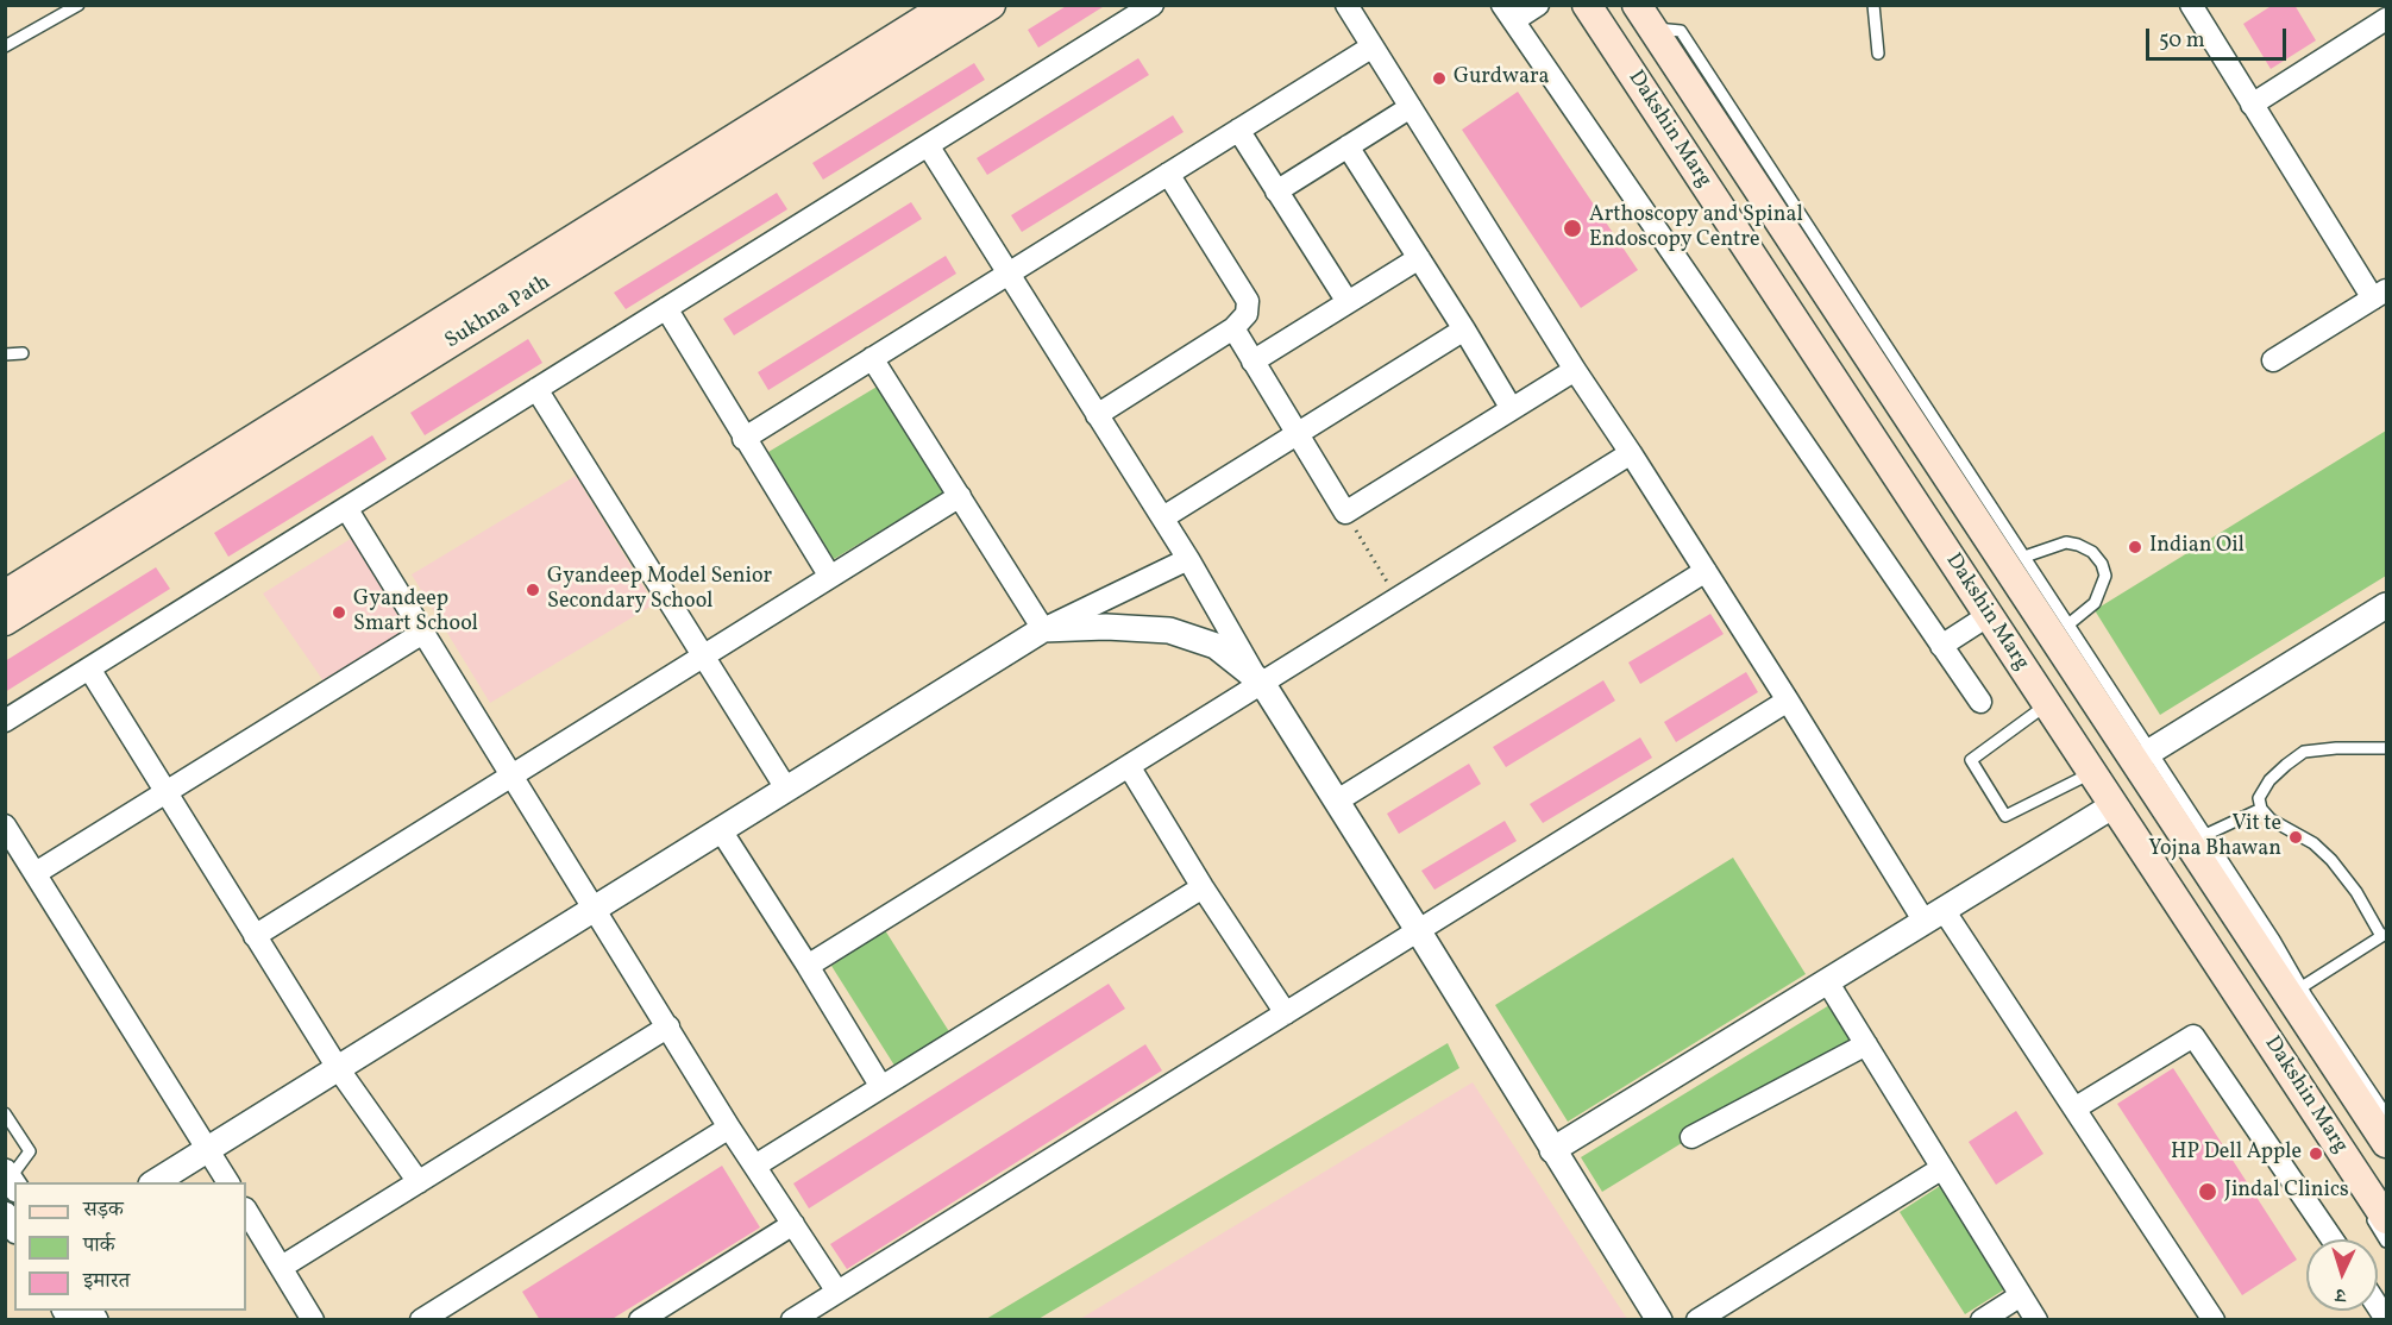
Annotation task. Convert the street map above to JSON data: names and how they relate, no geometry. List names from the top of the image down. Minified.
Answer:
{"streets":{"main road":["Dakshin Marg","Sukhna Path"]},"places":["Gurdwara","Arthoscopy and Spinal Endoscopy Centre","Indian Oil","Gyandeep Model Senior Secondary School","Gyandeep Smart School","Vit te Yojna Bhawan","HP Dell Apple","Jindal Clinics"],"legend":["सड़क","पार्क","इमारत"],"scale_bar":"50 m","north":"bottom"}
